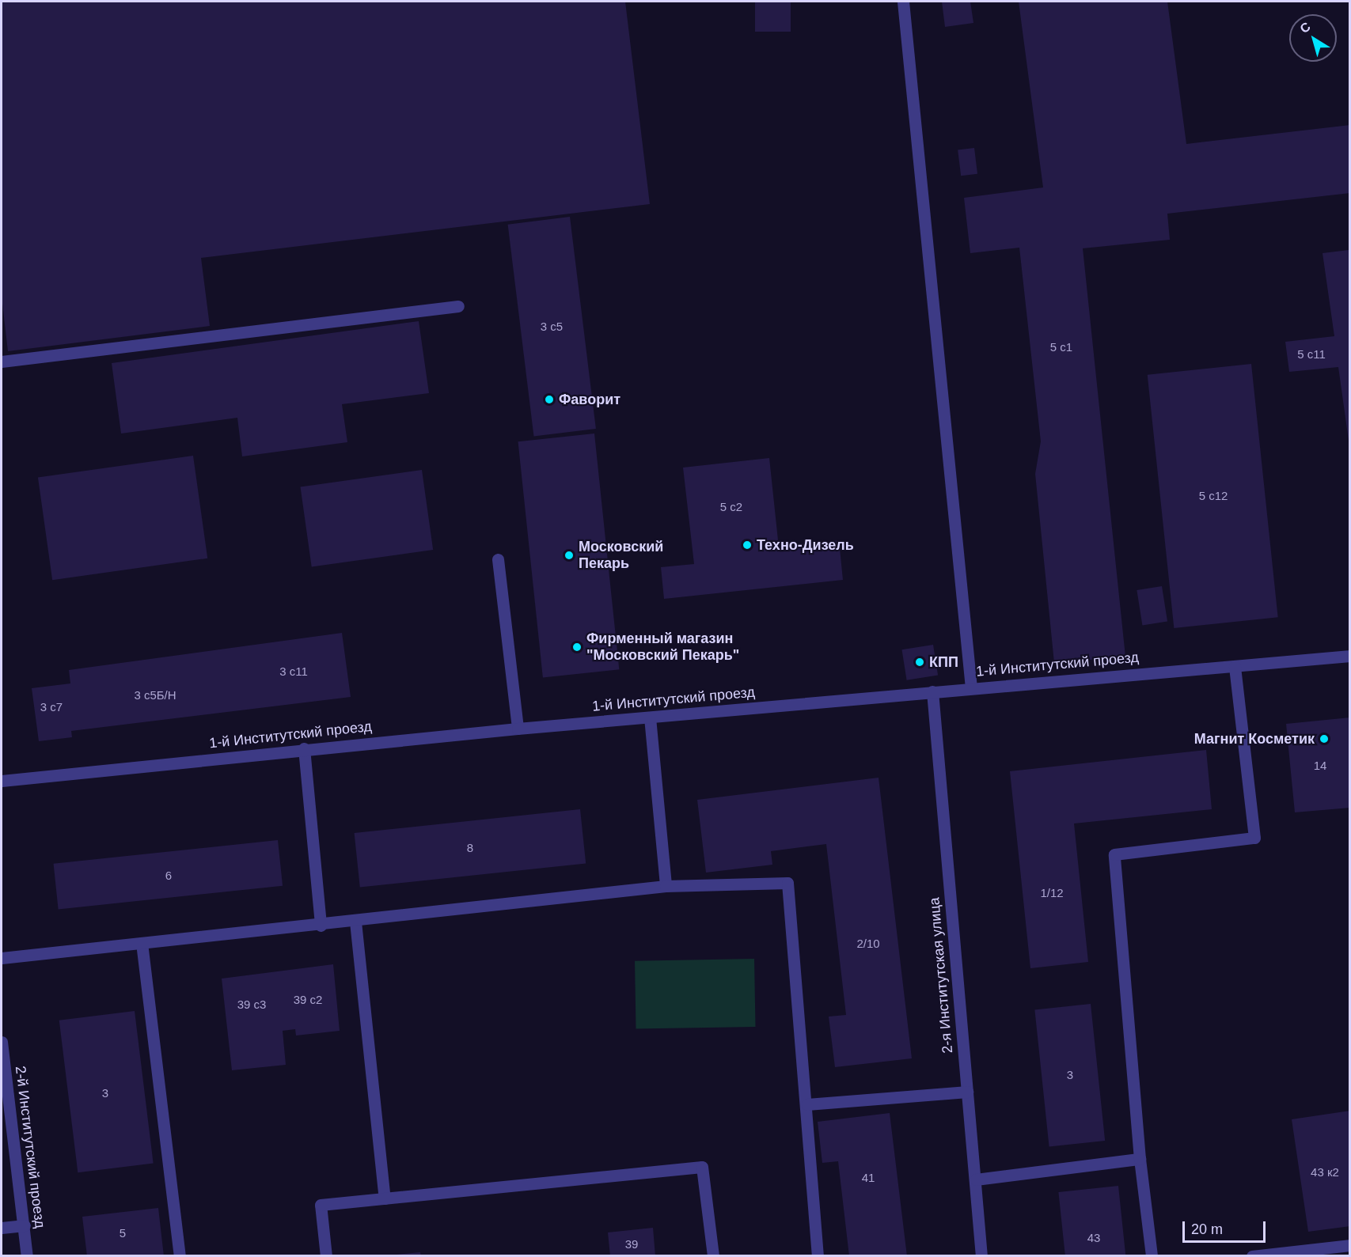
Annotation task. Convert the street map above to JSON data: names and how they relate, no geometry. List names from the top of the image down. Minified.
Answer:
{"streets":{"street":["1-й Институтский проезд","2-я Институтская улица","2-й Институтский проезд"]},"crossings":[["1-й Институтский проезд","2-я Институтская улица"]],"places":["Фаворит","Техно-Дизель","Московский Пекарь","Фирменный магазин \"Московский Пекарь\"","КПП","Магнит Косметик"],"house_numbers":["3 с5","5 с1","5 с11","5 с12","5 с2","3 с11","3 с5Б/Н","3 с7","14","8","6","1/12","2/10","39 c2","39 c3","3","3","43 к2","41","5","43","39"],"scale_bar":"20 m","north":"top left"}
